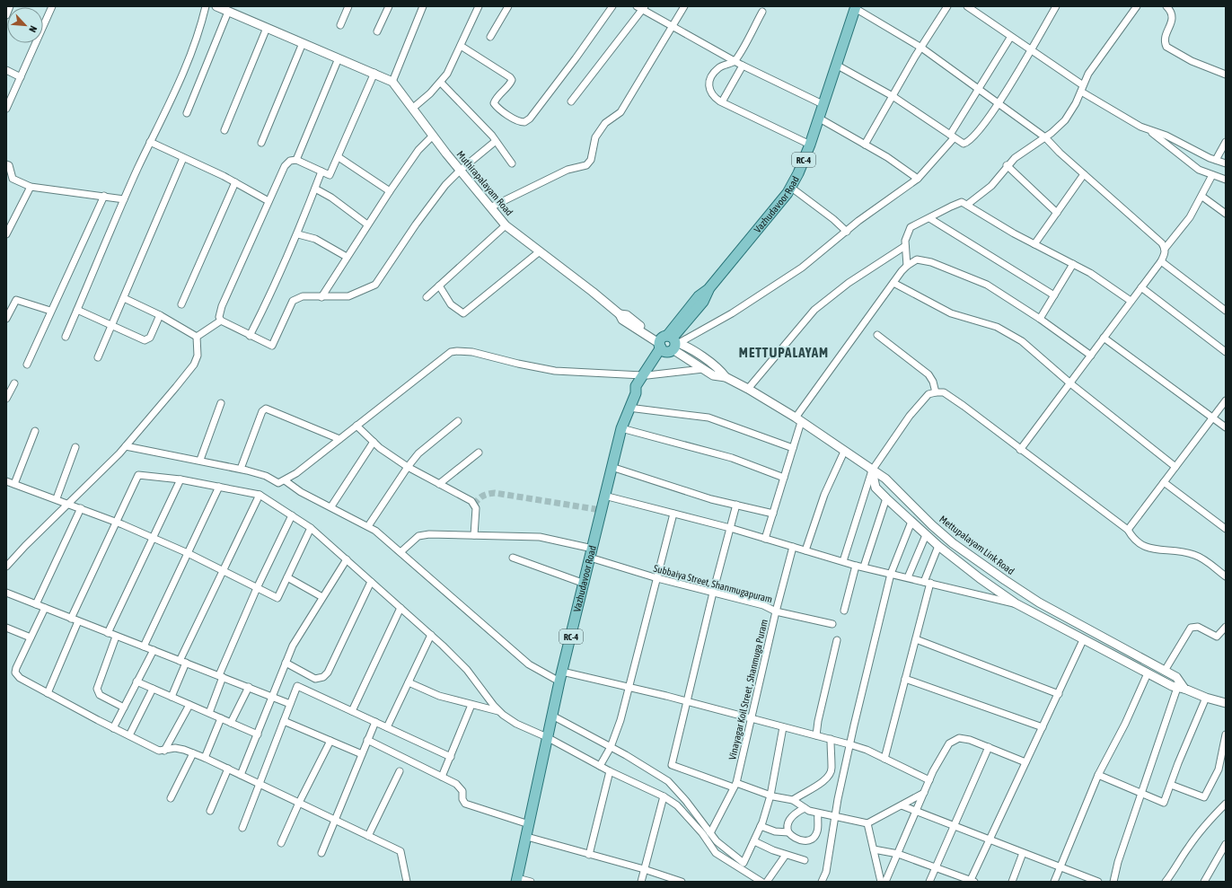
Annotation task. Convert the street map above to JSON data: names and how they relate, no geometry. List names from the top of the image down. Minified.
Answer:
{"streets":{"main road":["RC-4","Vazhudavoor Road"],"street":["Muthirapalayam Road","Mettupalayam Link Road","Subbaiya Street, Shanmugapuram","Vinayagar Koil Street , Shanmuga Puram"]},"crossings":[["Muthirapalayam Road","Vazhudavoor Road"],["Muthirapalayam Road","Mettupalayam Link Road"],["Vazhudavoor Road","Mettupalayam Link Road"],["Vazhudavoor Road","Subbaiya Street, Shanmugapuram"],["Subbaiya Street, Shanmugapuram","Vinayagar Koil Street , Shanmuga Puram"]],"districts":["METTUPALAYAM"],"north":"bottom right"}
